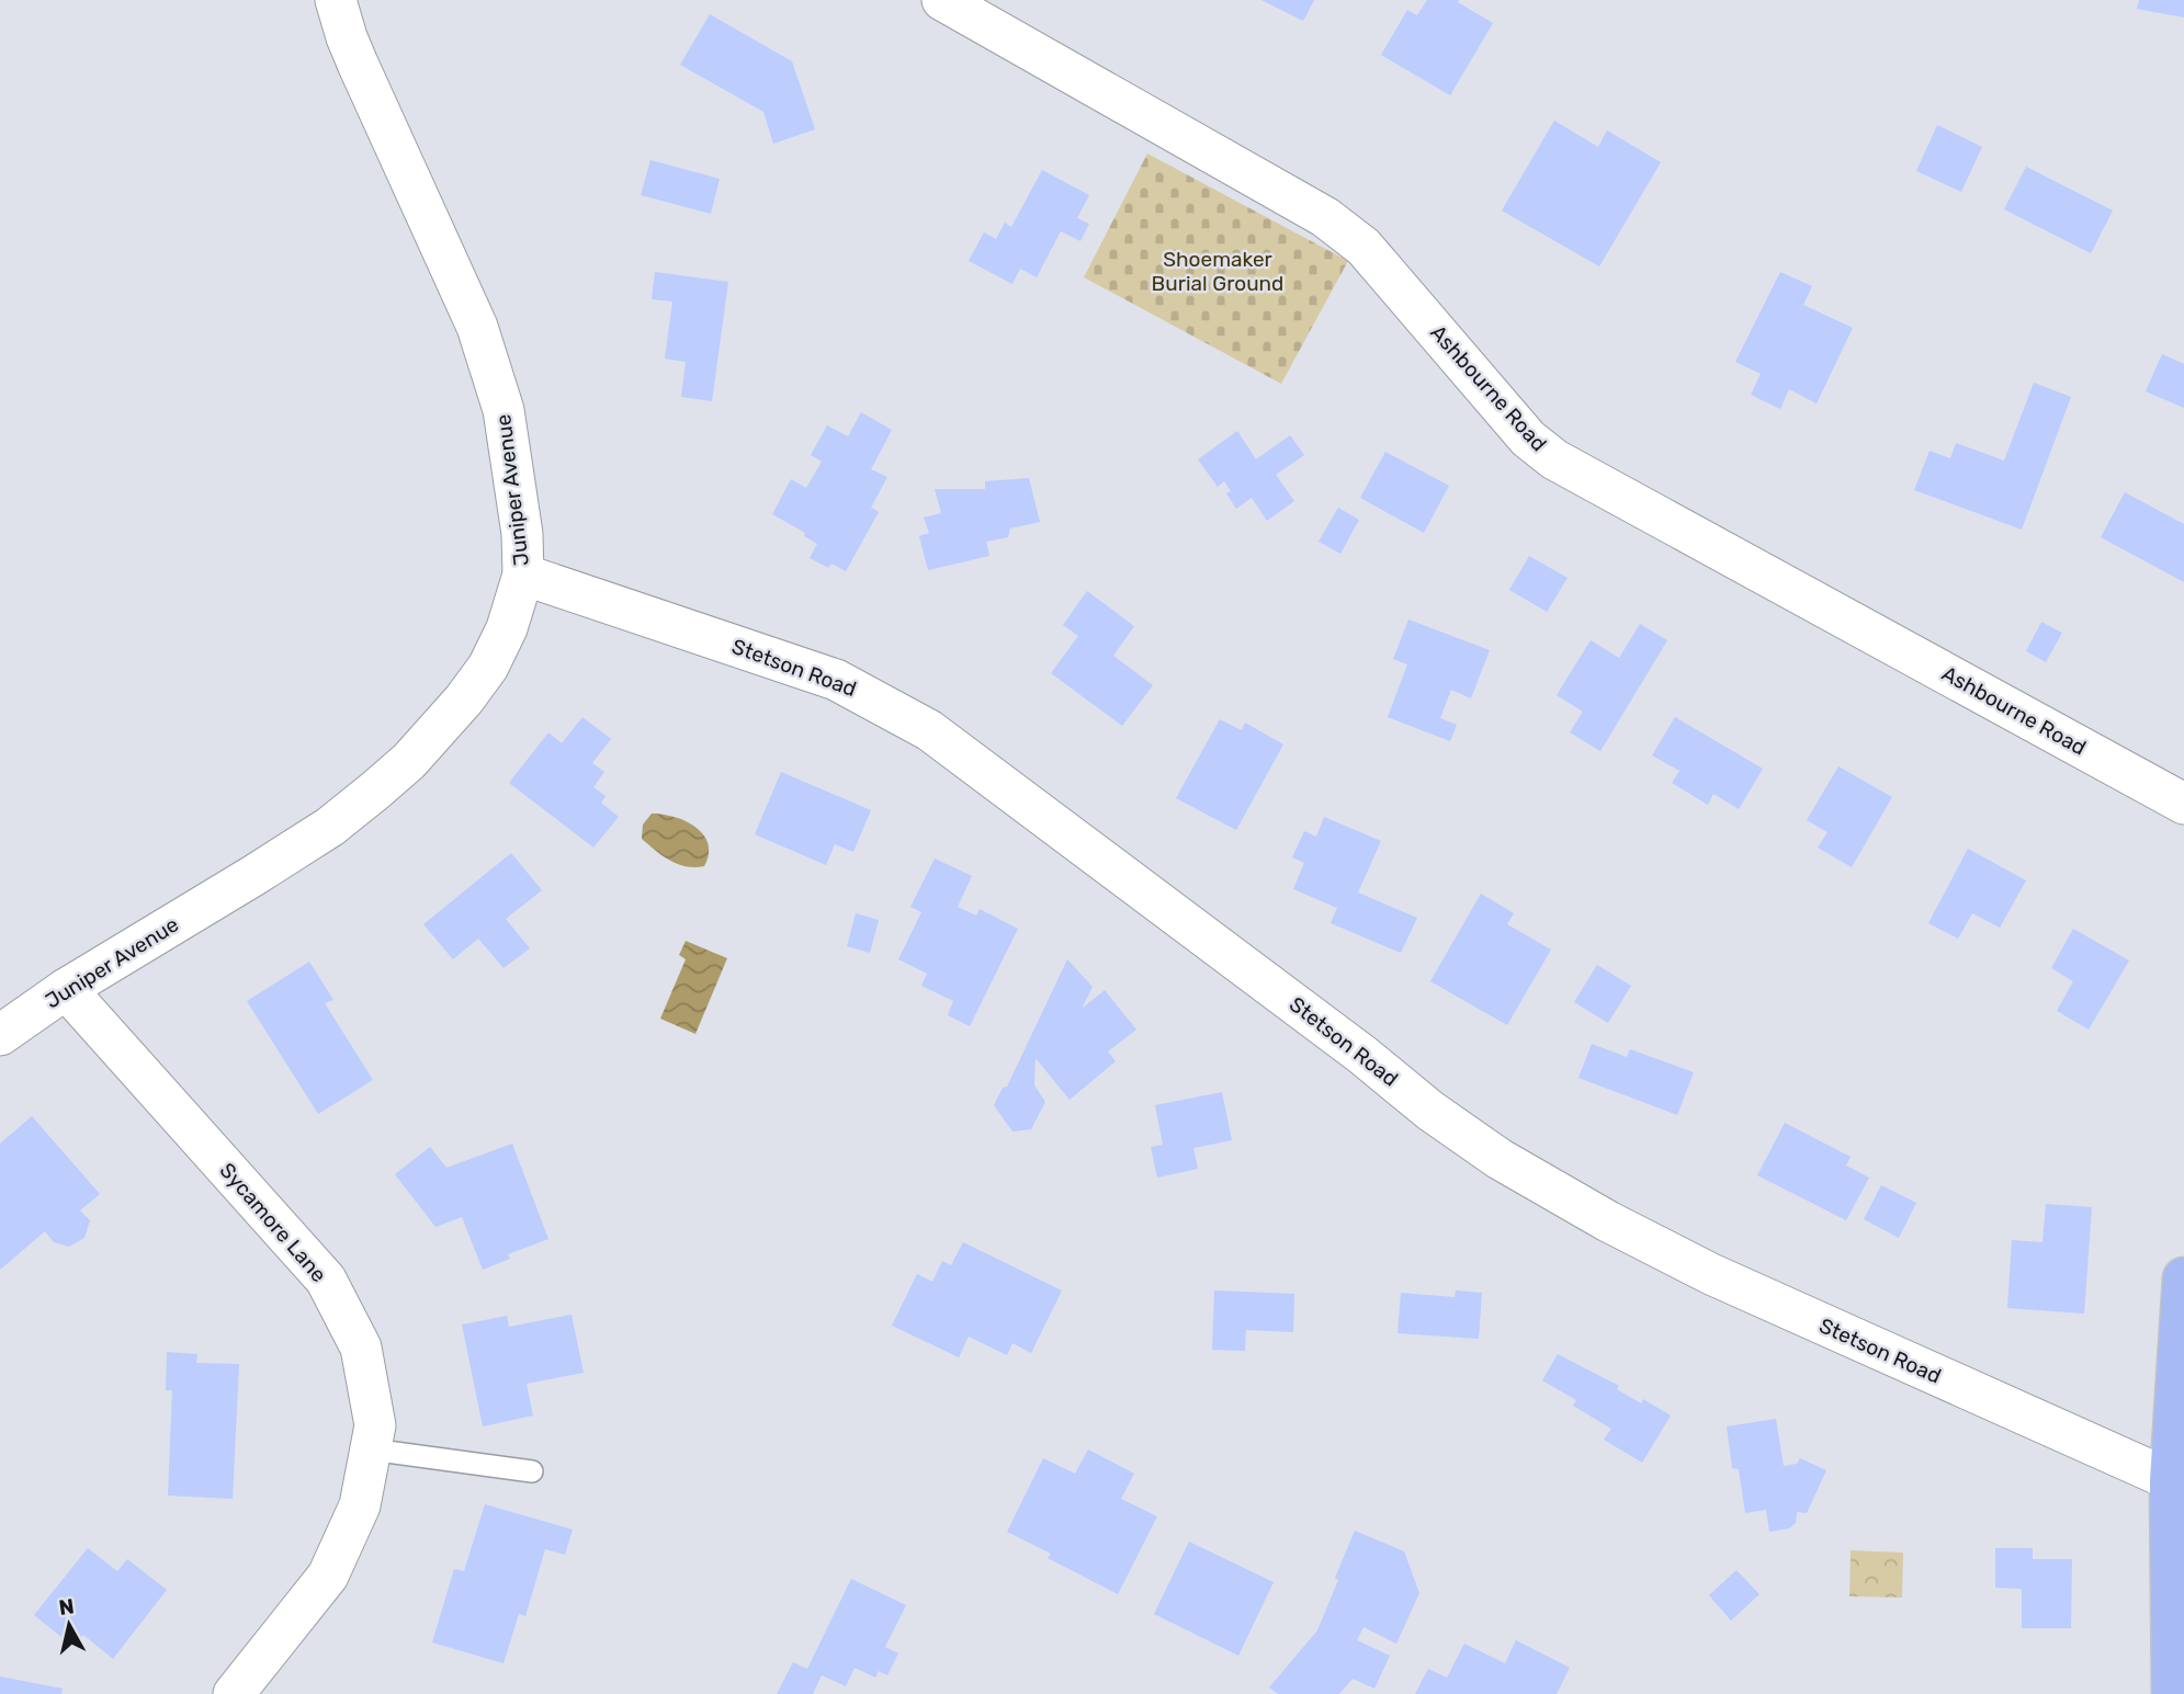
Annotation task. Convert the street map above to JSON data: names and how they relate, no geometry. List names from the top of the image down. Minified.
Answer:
{"streets":{"street":["Ashbourne Road","Juniper Avenue","Stetson Road","Sycamore Lane"]},"crossings":[["Juniper Avenue","Stetson Road"],["Juniper Avenue","Sycamore Lane"]],"parks":["Shoemaker Burial Ground"],"north":"top"}
